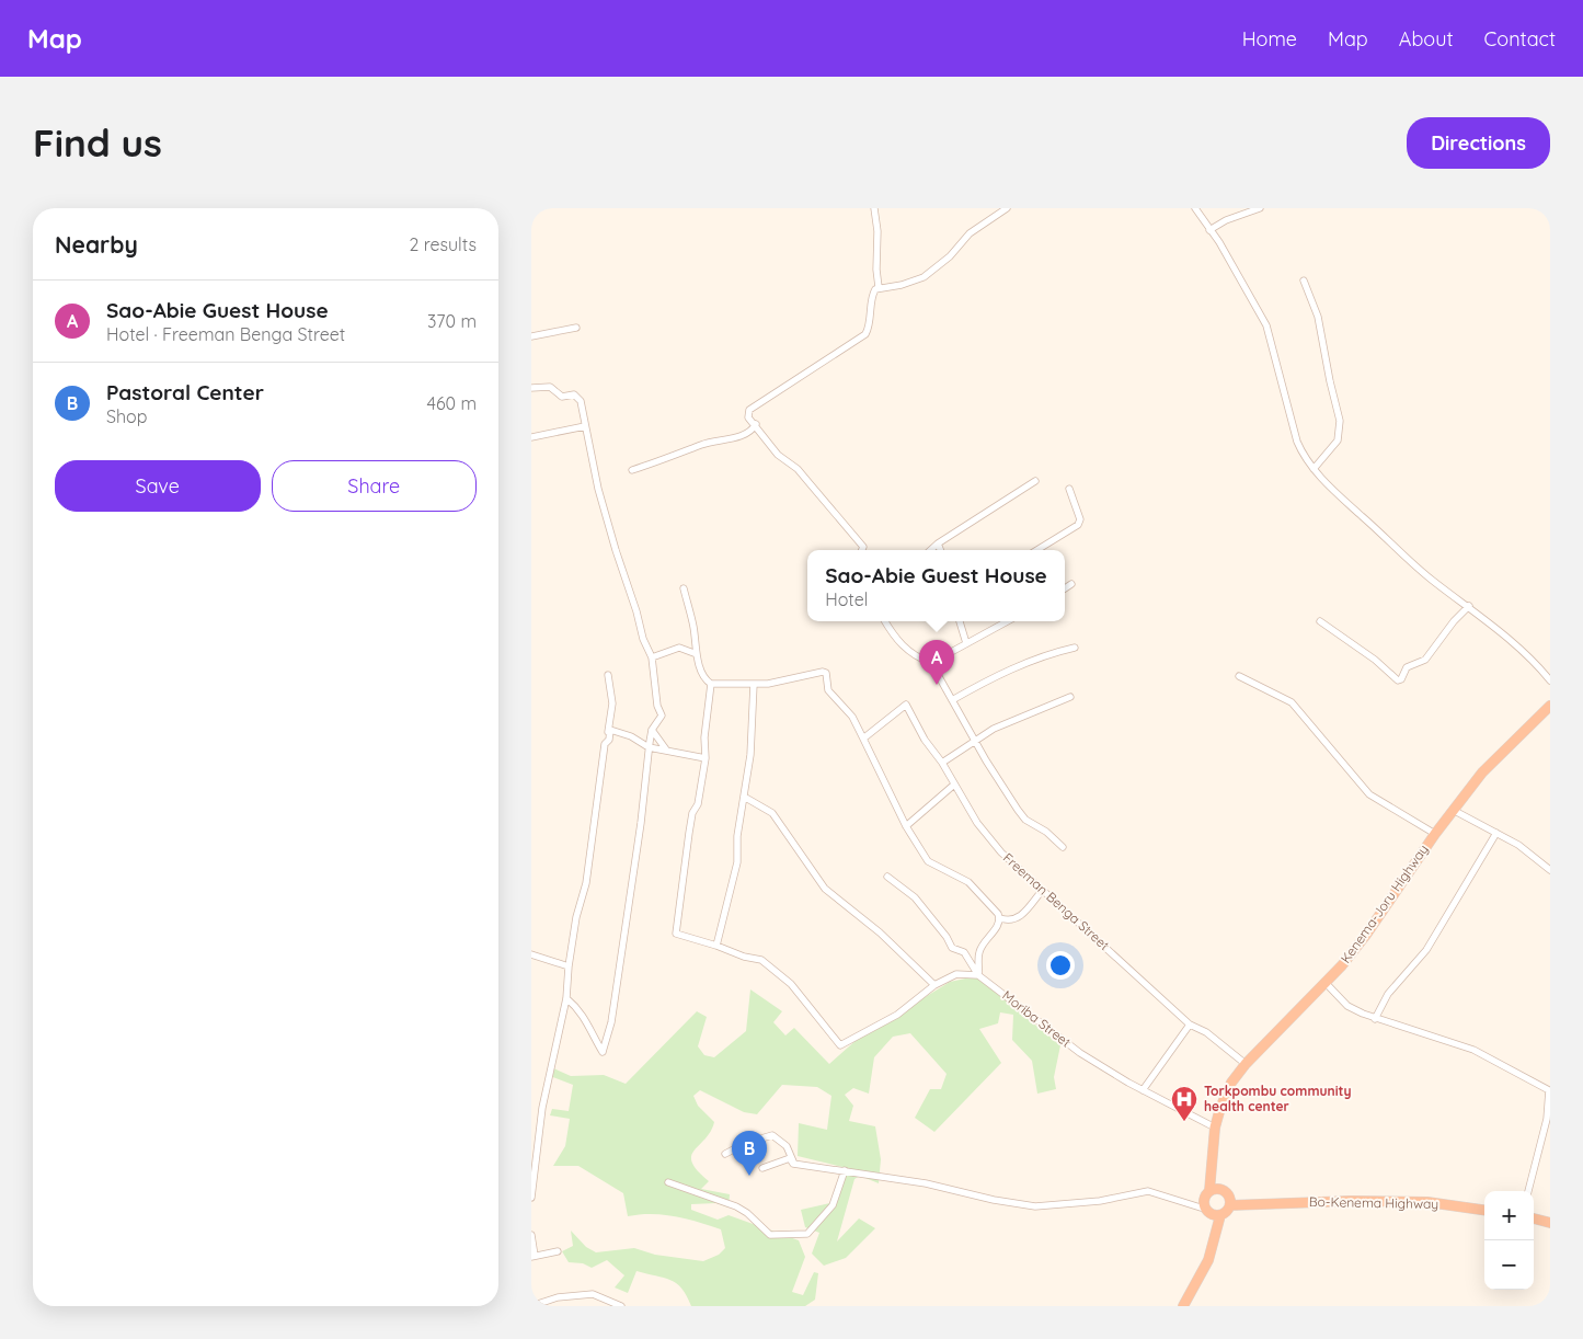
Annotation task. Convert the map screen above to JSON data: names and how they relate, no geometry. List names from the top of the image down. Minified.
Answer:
{"streets":{"highway":["Kenema-Joru Highway","Bo-Kenema Highway"],"street":["Freeman Benga Street","Moriba Street"]},"crossings":[["Freeman Benga Street","Kenema-Joru Highway"],["Kenema-Joru Highway","Moriba Street"],["Kenema-Joru Highway","Bo-Kenema Highway"]],"places":{"hospital":["Torkpombu community health center"]},"page":{"header":"Map","nav":["Home","Map","About","Contact"],"buttons":["Directions",["Save","Share"]],"title":"Find us","heading":["Nearby","2 results"],"list":[{"mark":"A","name":"Sao-Abie Guest House","note":"Hotel · Freeman Benga Street","value":"370 m"},{"mark":"B","name":"Pastoral Center","note":"Shop","value":"460 m"}],"popup":["Sao-Abie Guest House","Hotel"],"pins":["A","B"],"map_buttons":["+","−"]}}
